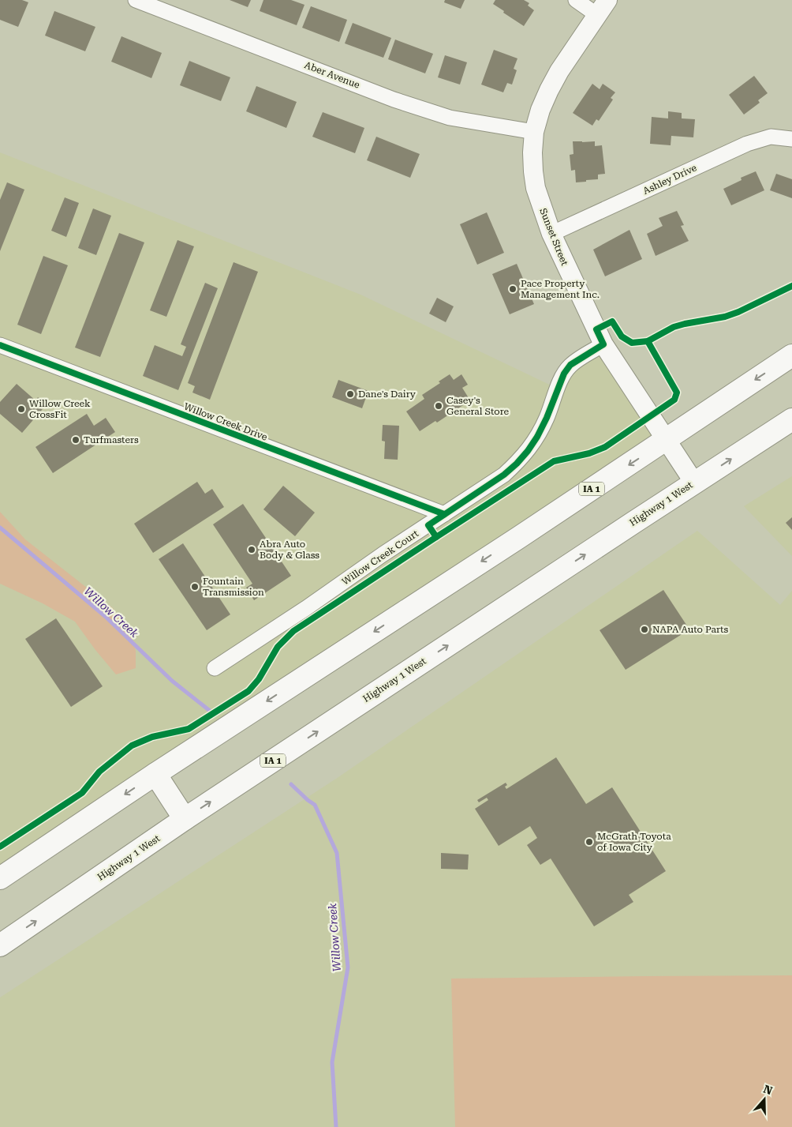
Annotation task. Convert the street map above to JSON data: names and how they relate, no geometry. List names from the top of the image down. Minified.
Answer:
{"streets":{"main road":["IA 1","Highway 1 West"],"street":["Aber Avenue","Ashley Drive","Sunset Street","Willow Creek Drive","Willow Creek Court"]},"crossings":[["Aber Avenue","Sunset Street"],["Ashley Drive","Sunset Street"],["Sunset Street","IA 1"],["Sunset Street","Highway 1 West"],["Sunset Street","Willow Creek Court"],["Willow Creek Drive","Willow Creek Court"]],"water":["Willow Creek"],"places":["Pace Property Management Inc.","Dane's Dairy","Casey's General Store","Willow Creek CrossFit","Turfmasters","Abra Auto Body & Glass","Fountain Transmission","NAPA Auto Parts","McGrath Toyota of Iowa City"],"north":"top"}
